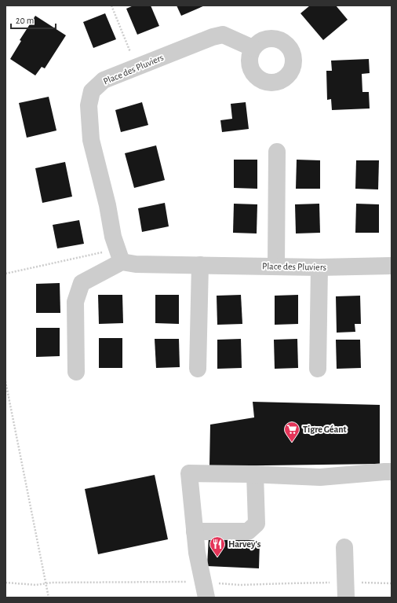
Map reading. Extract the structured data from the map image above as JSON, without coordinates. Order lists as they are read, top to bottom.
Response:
{
  "streets": {
    "street": ["Place des Pluviers"]
  },
  "places": {
    "supermarket": ["Tigre Géant"],
    "restaurant": ["Harvey's"]
  },
  "scale_bar": "20 m"
}
